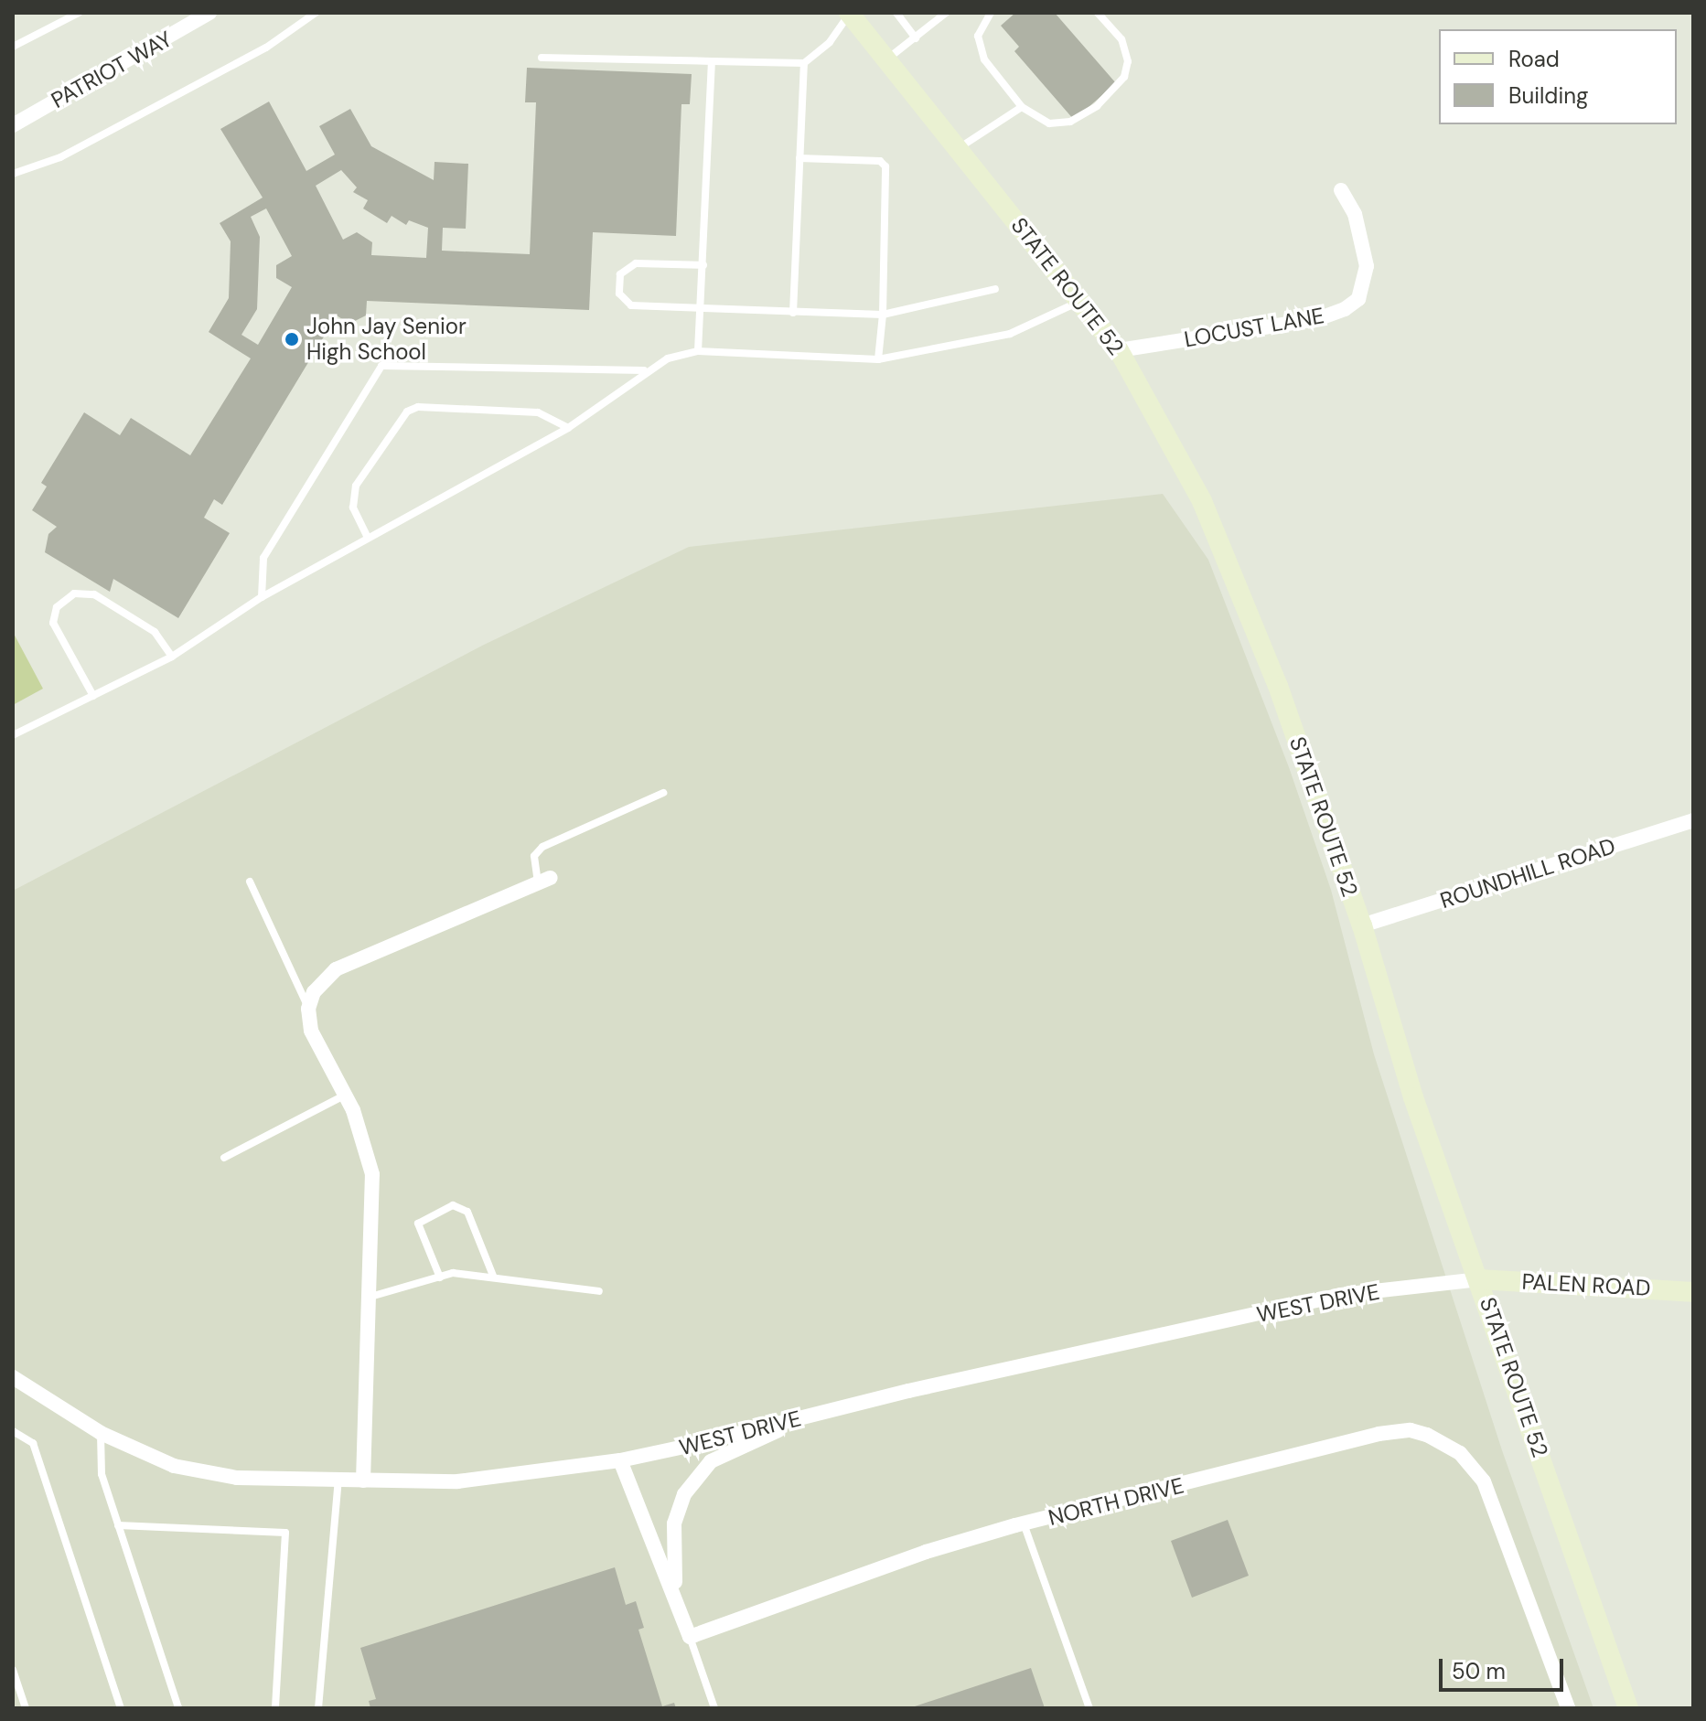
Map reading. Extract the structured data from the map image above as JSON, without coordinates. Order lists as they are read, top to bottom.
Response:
{
  "streets": {
    "main road": ["STATE ROUTE 52", "PALEN ROAD"],
    "street": [
      "PATRIOT WAY",
      "LOCUST LANE",
      "ROUNDHILL ROAD",
      "WEST DRIVE",
      "NORTH DRIVE"
    ]
  },
  "crossings": [
    ["STATE ROUTE 52", "LOCUST LANE"],
    ["STATE ROUTE 52", "ROUNDHILL ROAD"],
    ["STATE ROUTE 52", "PALEN ROAD"],
    ["STATE ROUTE 52", "WEST DRIVE"],
    ["PALEN ROAD", "WEST DRIVE"]
  ],
  "places": ["John Jay Senior High School"],
  "legend": ["Road", "Building"],
  "scale_bar": "50 m"
}
